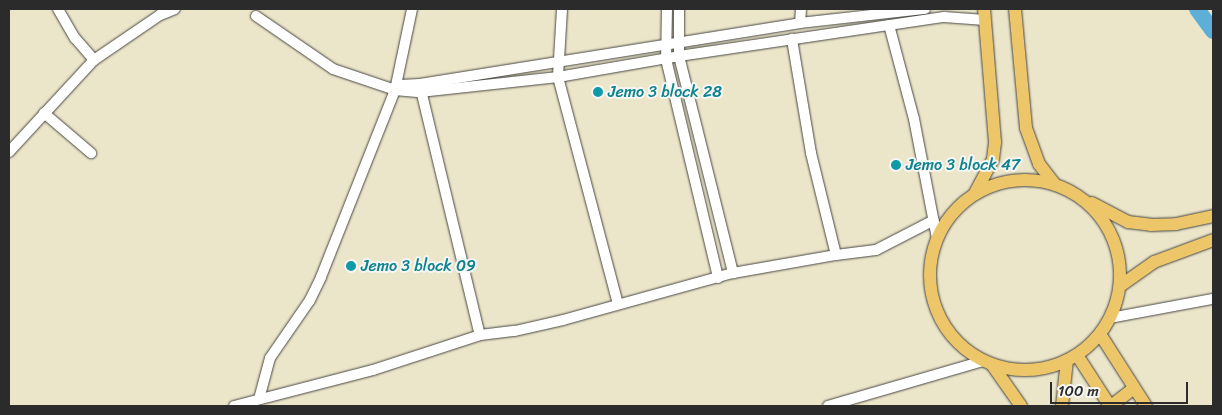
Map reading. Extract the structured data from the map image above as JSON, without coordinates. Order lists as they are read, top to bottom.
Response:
{
  "places": ["Jemo 3 block 28", "Jemo 3 block 47", "Jemo 3 block 09"],
  "scale_bar": "100 m"
}
